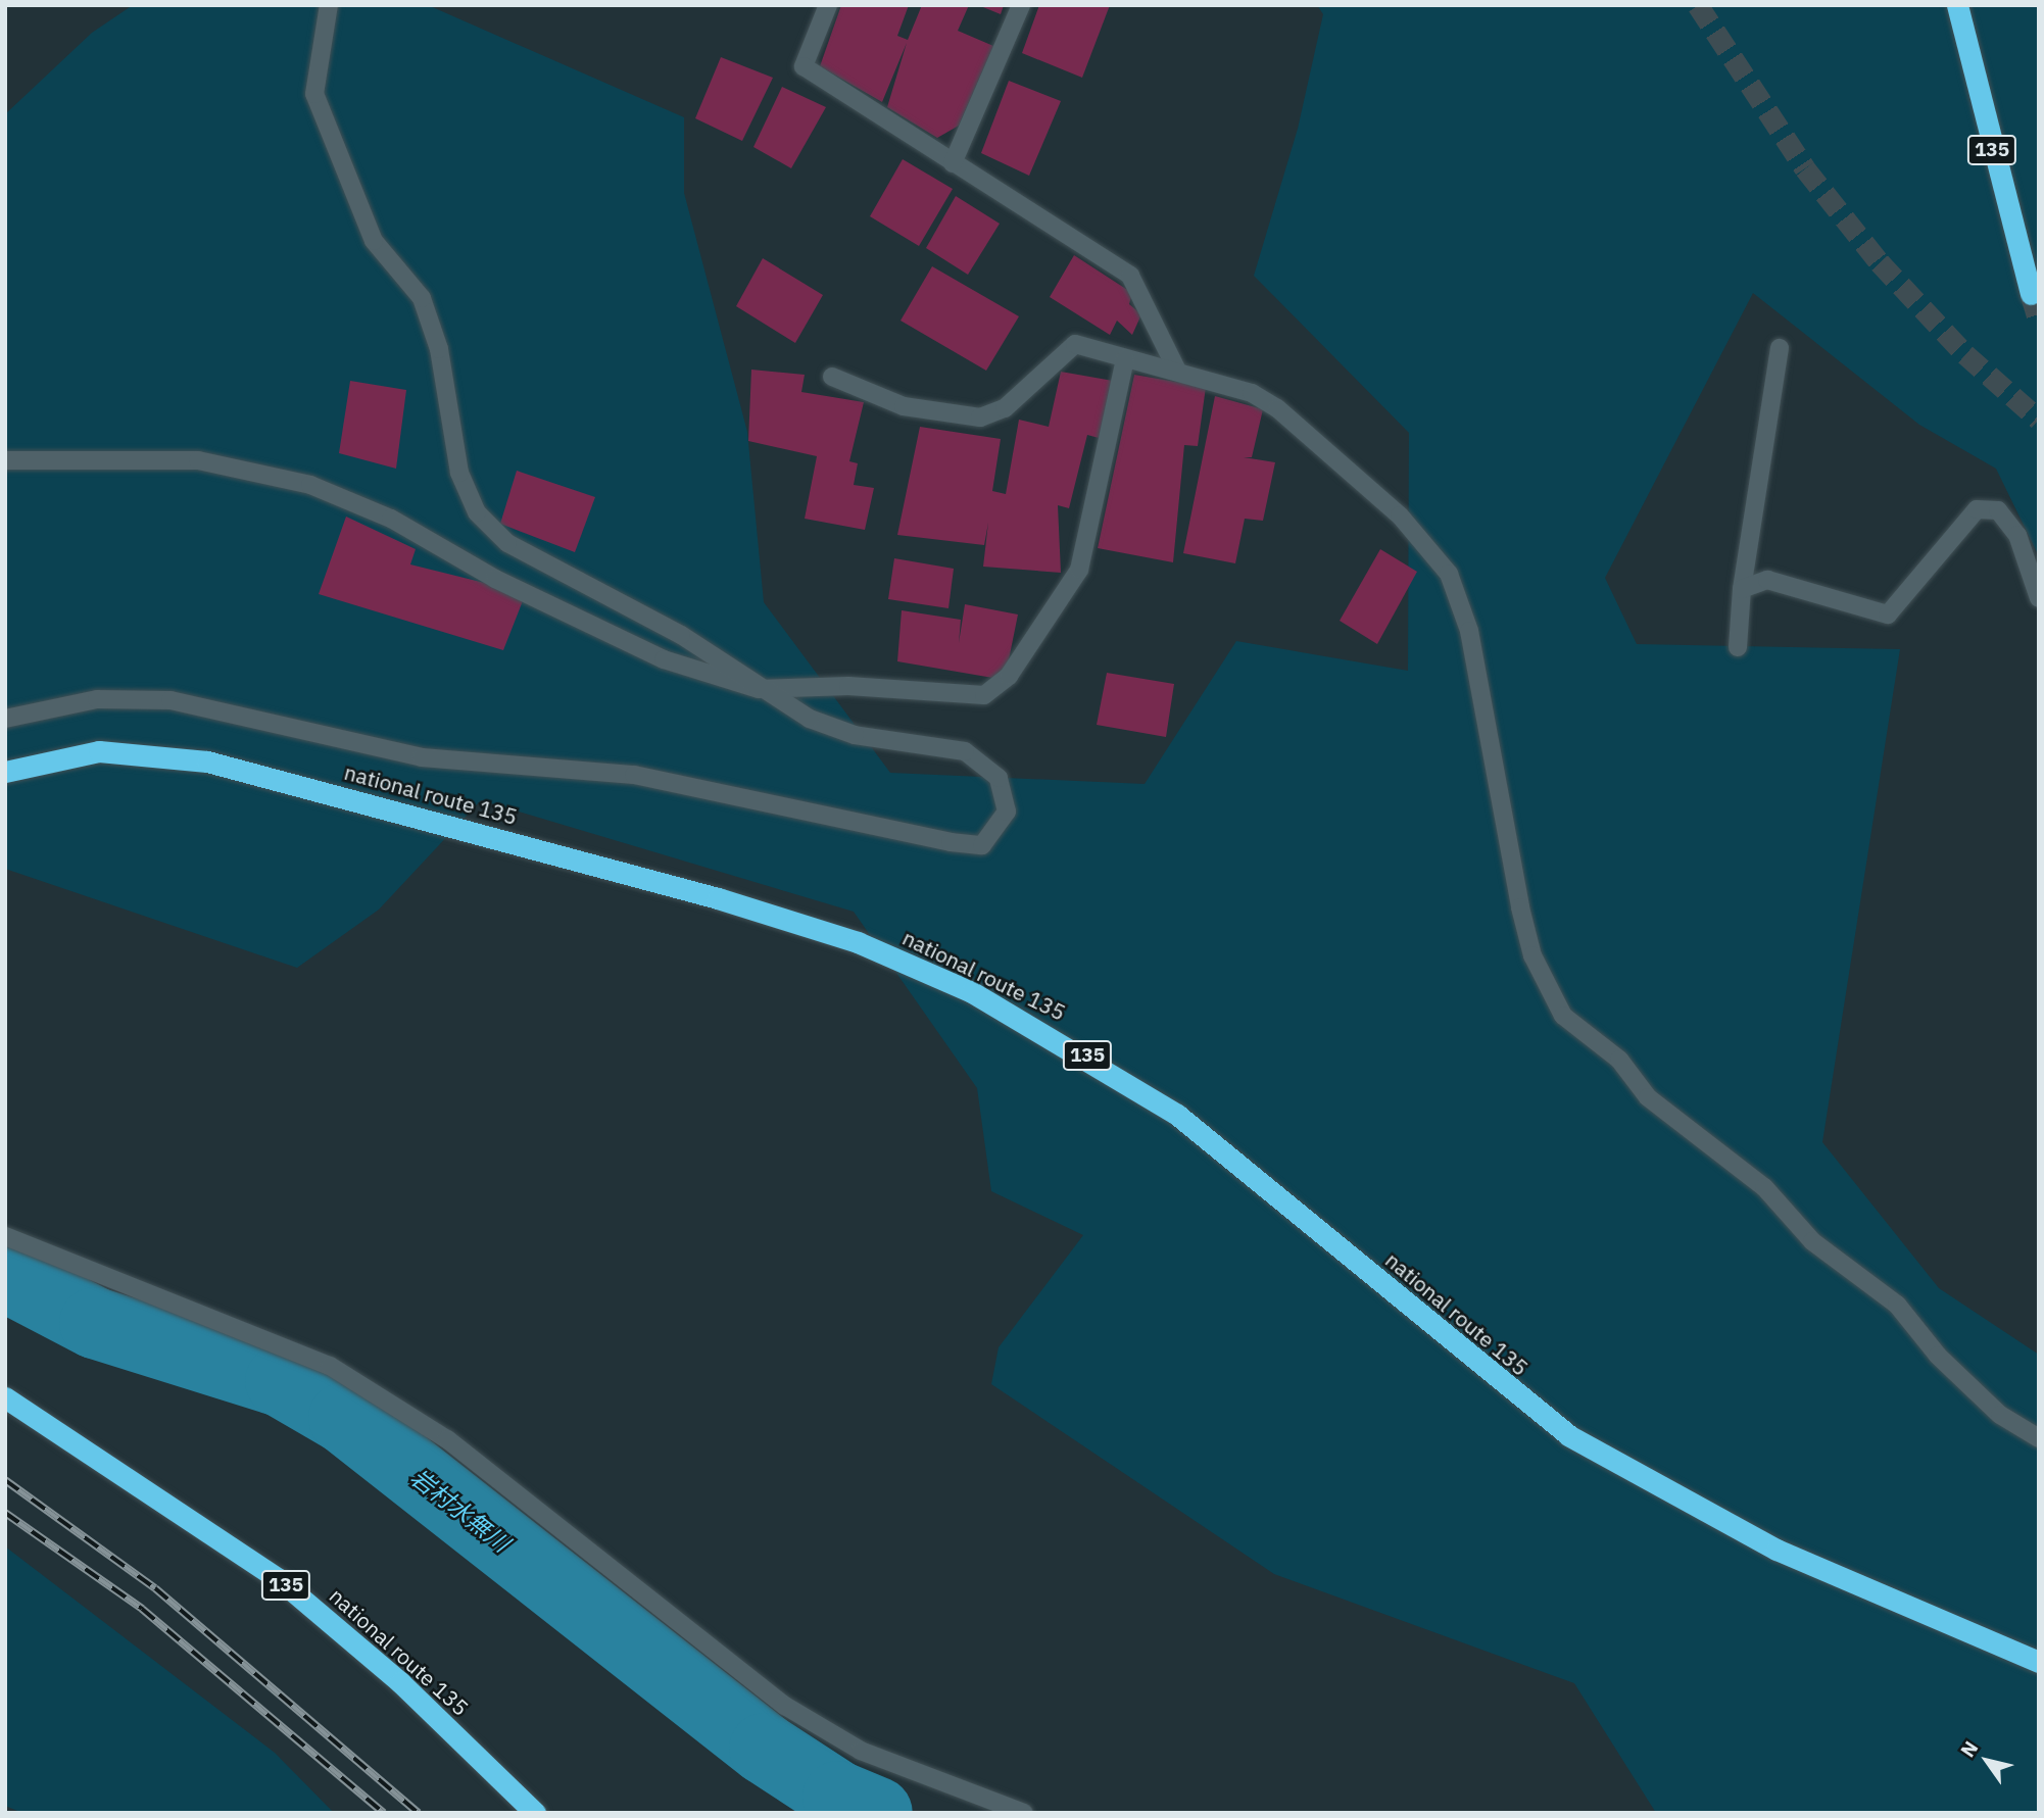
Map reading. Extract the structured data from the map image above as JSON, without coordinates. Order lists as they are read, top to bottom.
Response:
{
  "streets": {
    "highway": ["135", "national route 135"]
  },
  "water": ["岩村水無川"],
  "north": "top left"
}
